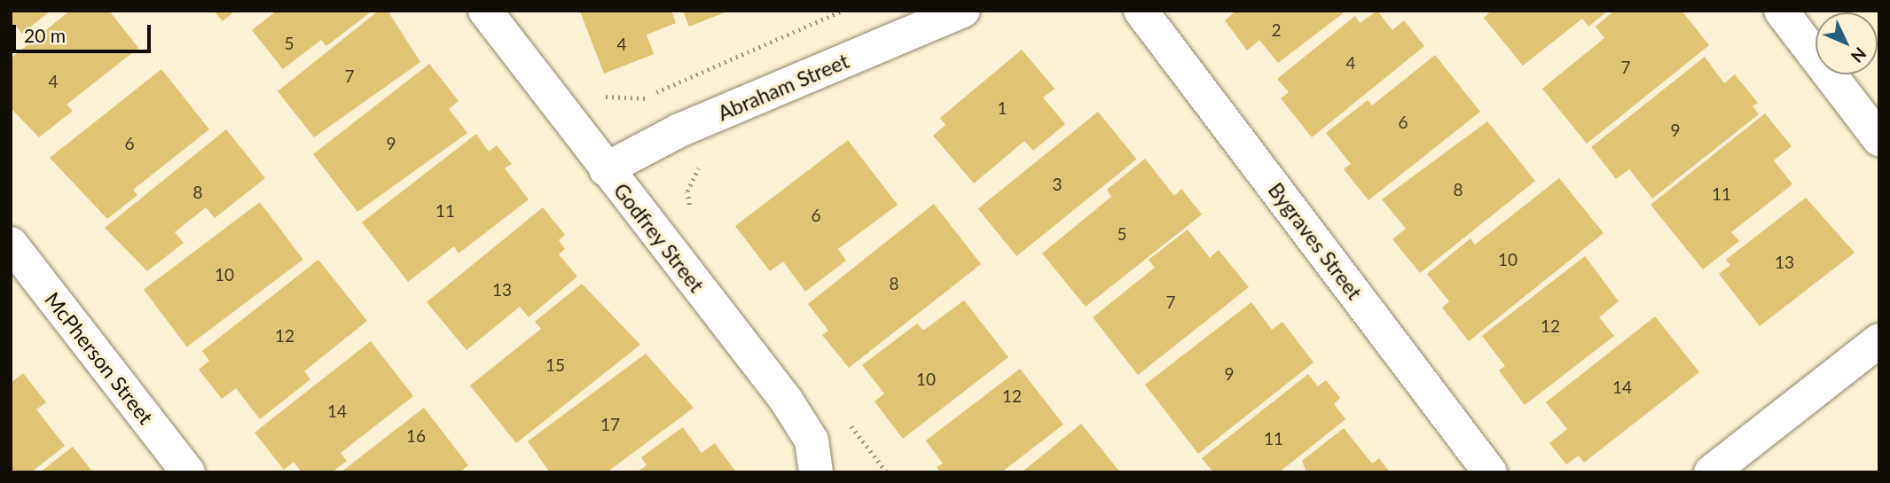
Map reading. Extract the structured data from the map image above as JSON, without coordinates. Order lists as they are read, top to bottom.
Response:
{
  "streets": {
    "street": [
      "Abraham Street",
      "Godfrey Street",
      "Bygraves Street",
      "McPherson Street"
    ]
  },
  "crossings": [
    ["Abraham Street", "Godfrey Street"]
  ],
  "house_numbers": [
    "2",
    "5",
    "4",
    "4",
    "7",
    "7",
    "4",
    "1",
    "6",
    "9",
    "6",
    "9",
    "3",
    "8",
    "8",
    "11",
    "11",
    "6",
    "5",
    "10",
    "13",
    "10",
    "8",
    "13",
    "7",
    "12",
    "12",
    "15",
    "9",
    "10",
    "14",
    "12",
    "14",
    "17",
    "16",
    "11"
  ],
  "scale_bar": "20 m",
  "north": "bottom right"
}
